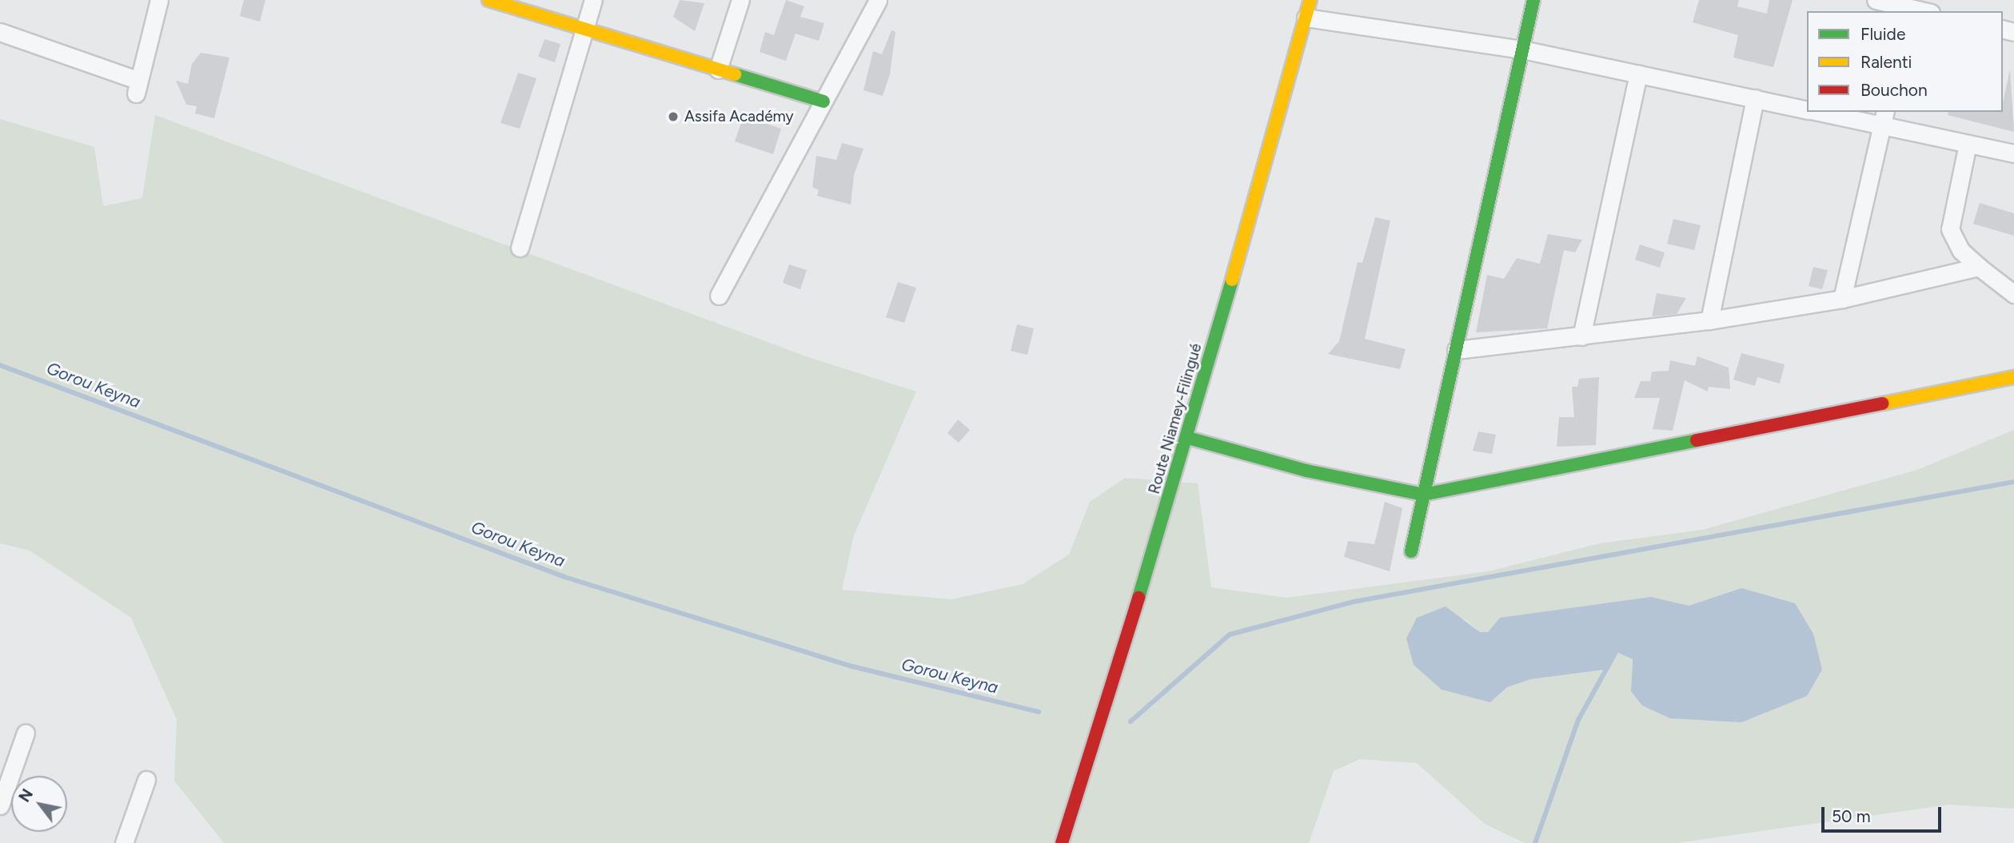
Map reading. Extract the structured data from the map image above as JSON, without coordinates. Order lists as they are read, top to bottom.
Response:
{
  "streets": {
    "street": ["Route Niamey-Filingué"]
  },
  "water": ["Gorou Keyna"],
  "places": ["Assifa Académy"],
  "legend": ["Fluide", "Ralenti", "Bouchon"],
  "scale_bar": "50 m",
  "north": "top left"
}
